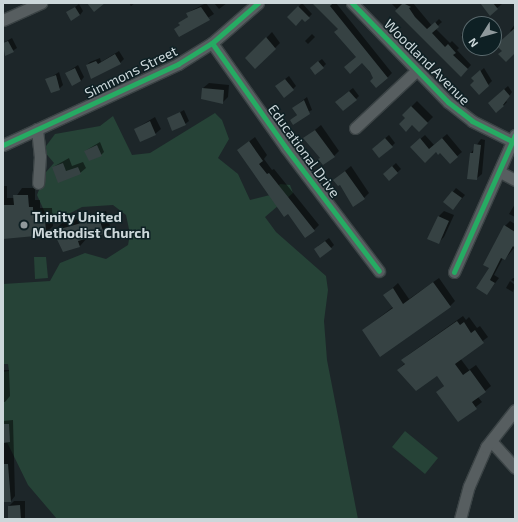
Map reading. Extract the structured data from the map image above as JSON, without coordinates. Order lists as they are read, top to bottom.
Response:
{
  "streets": {
    "street": ["Woodland Avenue", "Simmons Street", "Educational Drive"]
  },
  "crossings": [
    ["Simmons Street", "Educational Drive"]
  ],
  "places": ["Trinity United Methodist Church"],
  "north": "bottom left"
}
